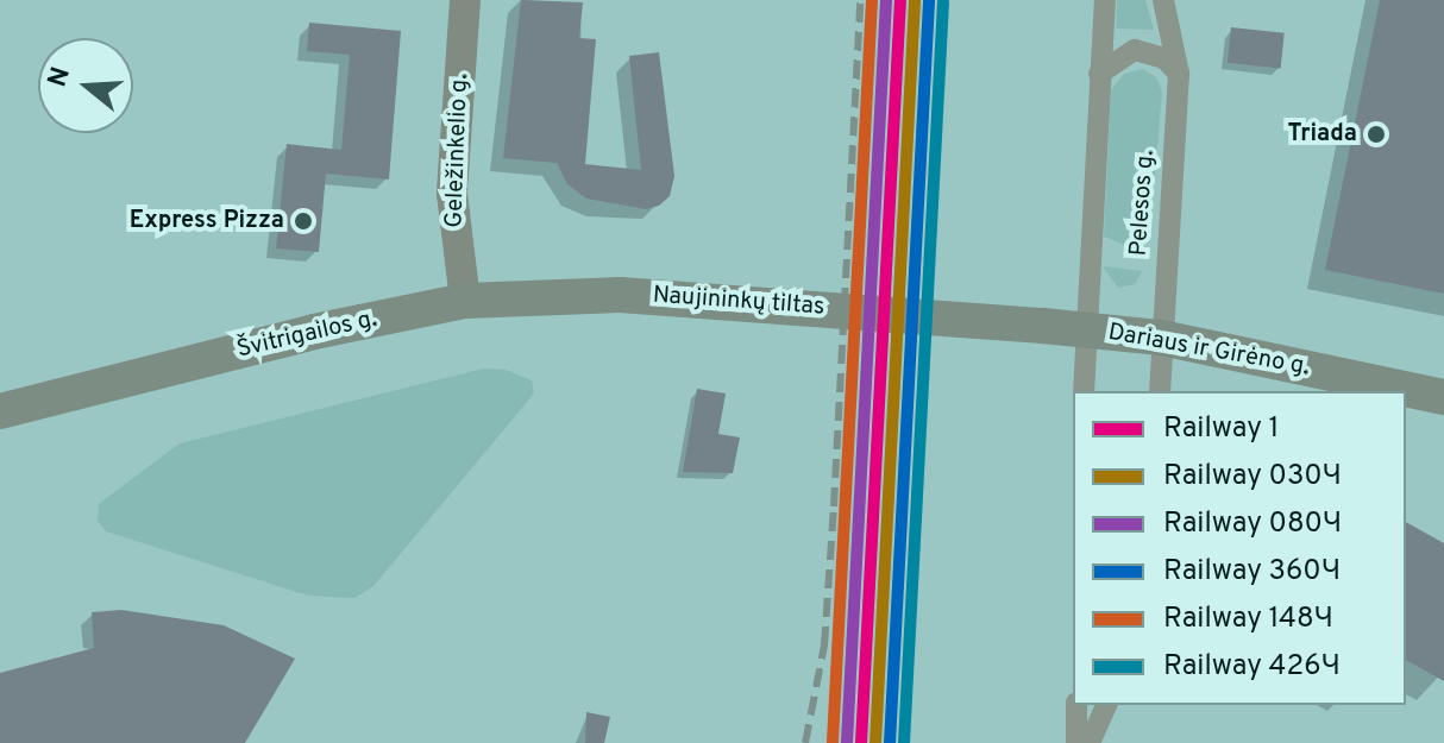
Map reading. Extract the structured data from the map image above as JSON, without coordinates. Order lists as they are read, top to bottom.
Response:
{
  "streets": {
    "main road": [
      "Geležinkelio g.",
      "Naujininkų tiltas",
      "Švitrigailos g.",
      "Dariaus ir Girėno g."
    ],
    "street": ["Pelesos g."]
  },
  "crossings": [
    ["Geležinkelio g.", "Švitrigailos g."],
    ["Pelesos g.", "Dariaus ir Girėno g."],
    ["Naujininkų tiltas", "Švitrigailos g."],
    ["Naujininkų tiltas", "Dariaus ir Girėno g."]
  ],
  "places": ["Triada", "Express Pizza"],
  "lines": [
    "rail line 1",
    "rail line 080Ч",
    "rail line 148Ч",
    "rail line 030Ч",
    "rail line 360Ч",
    "rail line 426Ч"
  ],
  "legend": [
    "Railway 1",
    "Railway 030Ч",
    "Railway 080Ч",
    "Railway 360Ч",
    "Railway 148Ч",
    "Railway 426Ч"
  ],
  "north": "left"
}
